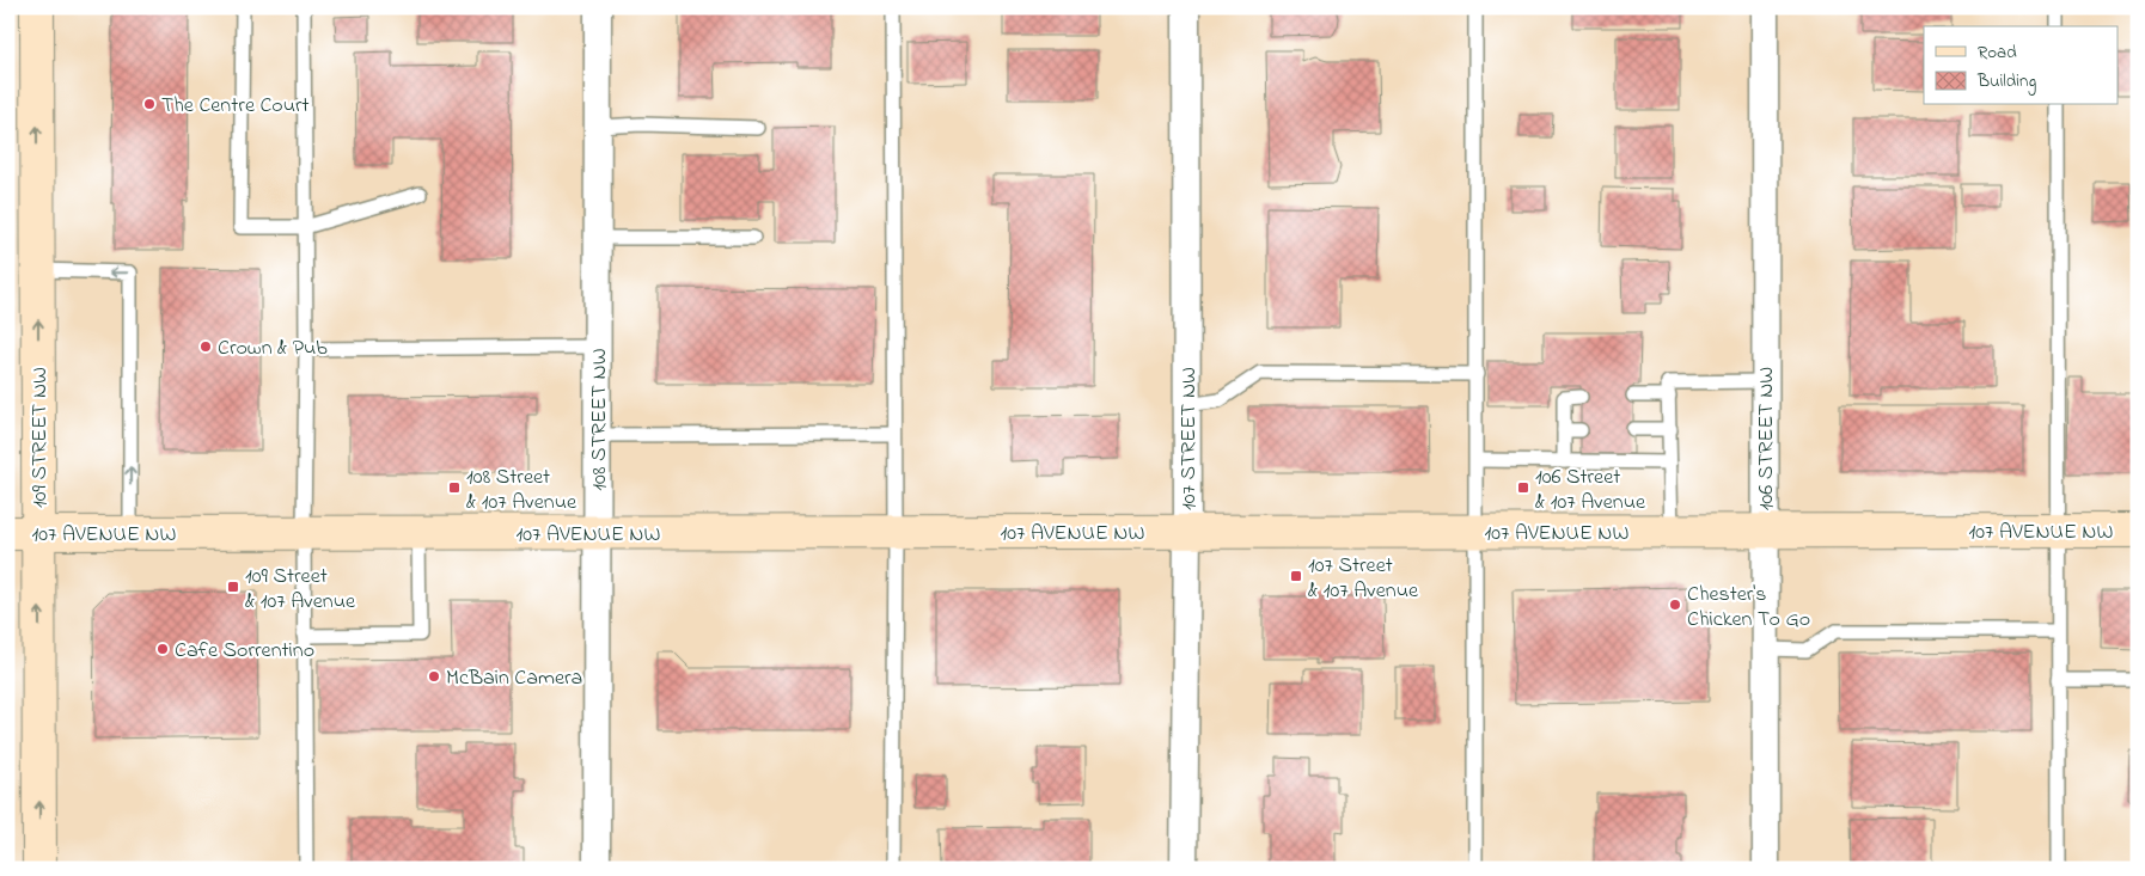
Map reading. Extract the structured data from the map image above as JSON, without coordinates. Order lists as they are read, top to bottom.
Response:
{
  "streets": {
    "main road": ["109 STREET NW", "107 AVENUE NW"],
    "street": ["108 STREET NW", "107 STREET NW", "106 STREET NW"]
  },
  "crossings": [
    ["108 STREET NW", "107 AVENUE NW"],
    ["109 STREET NW", "107 AVENUE NW"],
    ["107 STREET NW", "107 AVENUE NW"],
    ["106 STREET NW", "107 AVENUE NW"]
  ],
  "one_way": ["109 STREET NW"],
  "places": {
    "other": [
      "The Centre Court",
      "Crown & Pub",
      "Chester's Chicken To Go",
      "Cafe Sorrentino",
      "McBain Camera"
    ],
    "transit": [
      "108 Street & 107 Avenue",
      "106 Street & 107 Avenue",
      "107 Street & 107 Avenue",
      "109 Street & 107 Avenue"
    ]
  },
  "legend": ["Road", "Building"]
}
